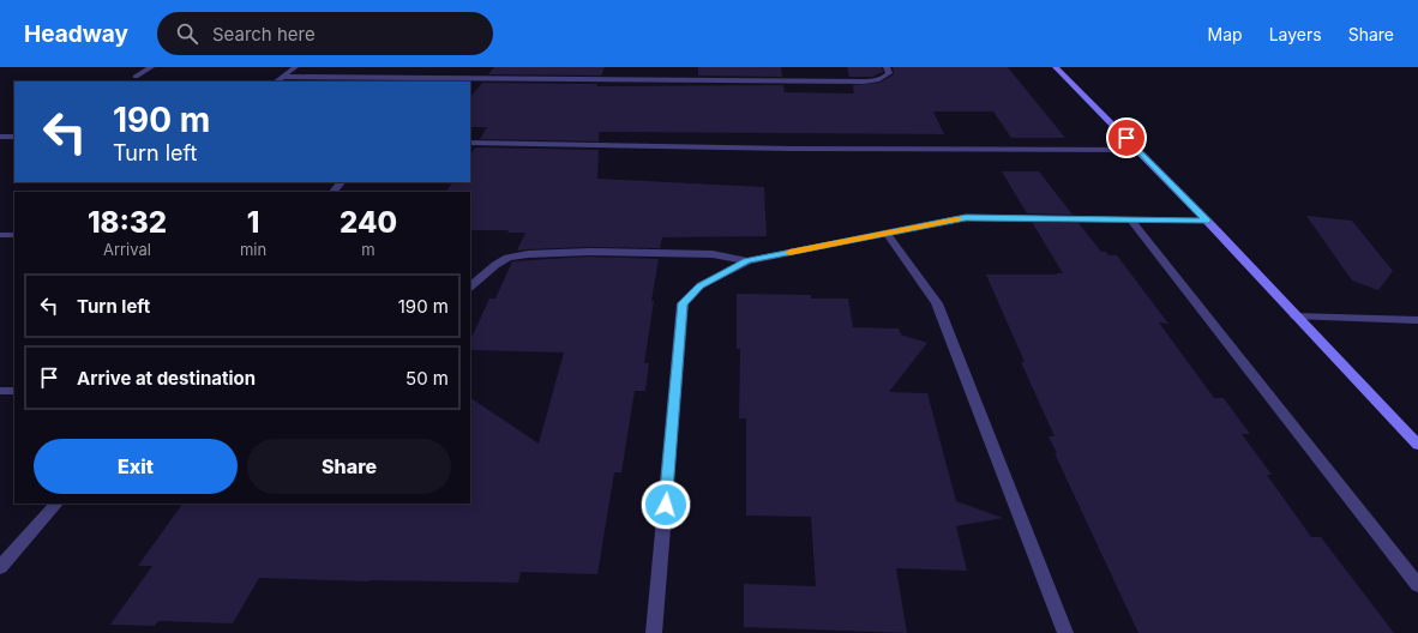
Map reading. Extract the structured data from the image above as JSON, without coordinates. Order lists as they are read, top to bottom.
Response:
{
  "page": {
    "header": "Headway",
    "search": "Search here",
    "nav": ["Map", "Layers", "Share"],
    "turn": ["190 m", "Turn left"],
    "eta": [
      "18:32",
      "Arrival",
      "1",
      "min",
      "240",
      "m"
    ],
    "list": [
      {
        "name": "Turn left",
        "value": "190 m"
      },
      {
        "name": "Arrive at destination",
        "value": "50 m"
      }
    ],
    "buttons": ["Exit", "Share"]
  }
}
